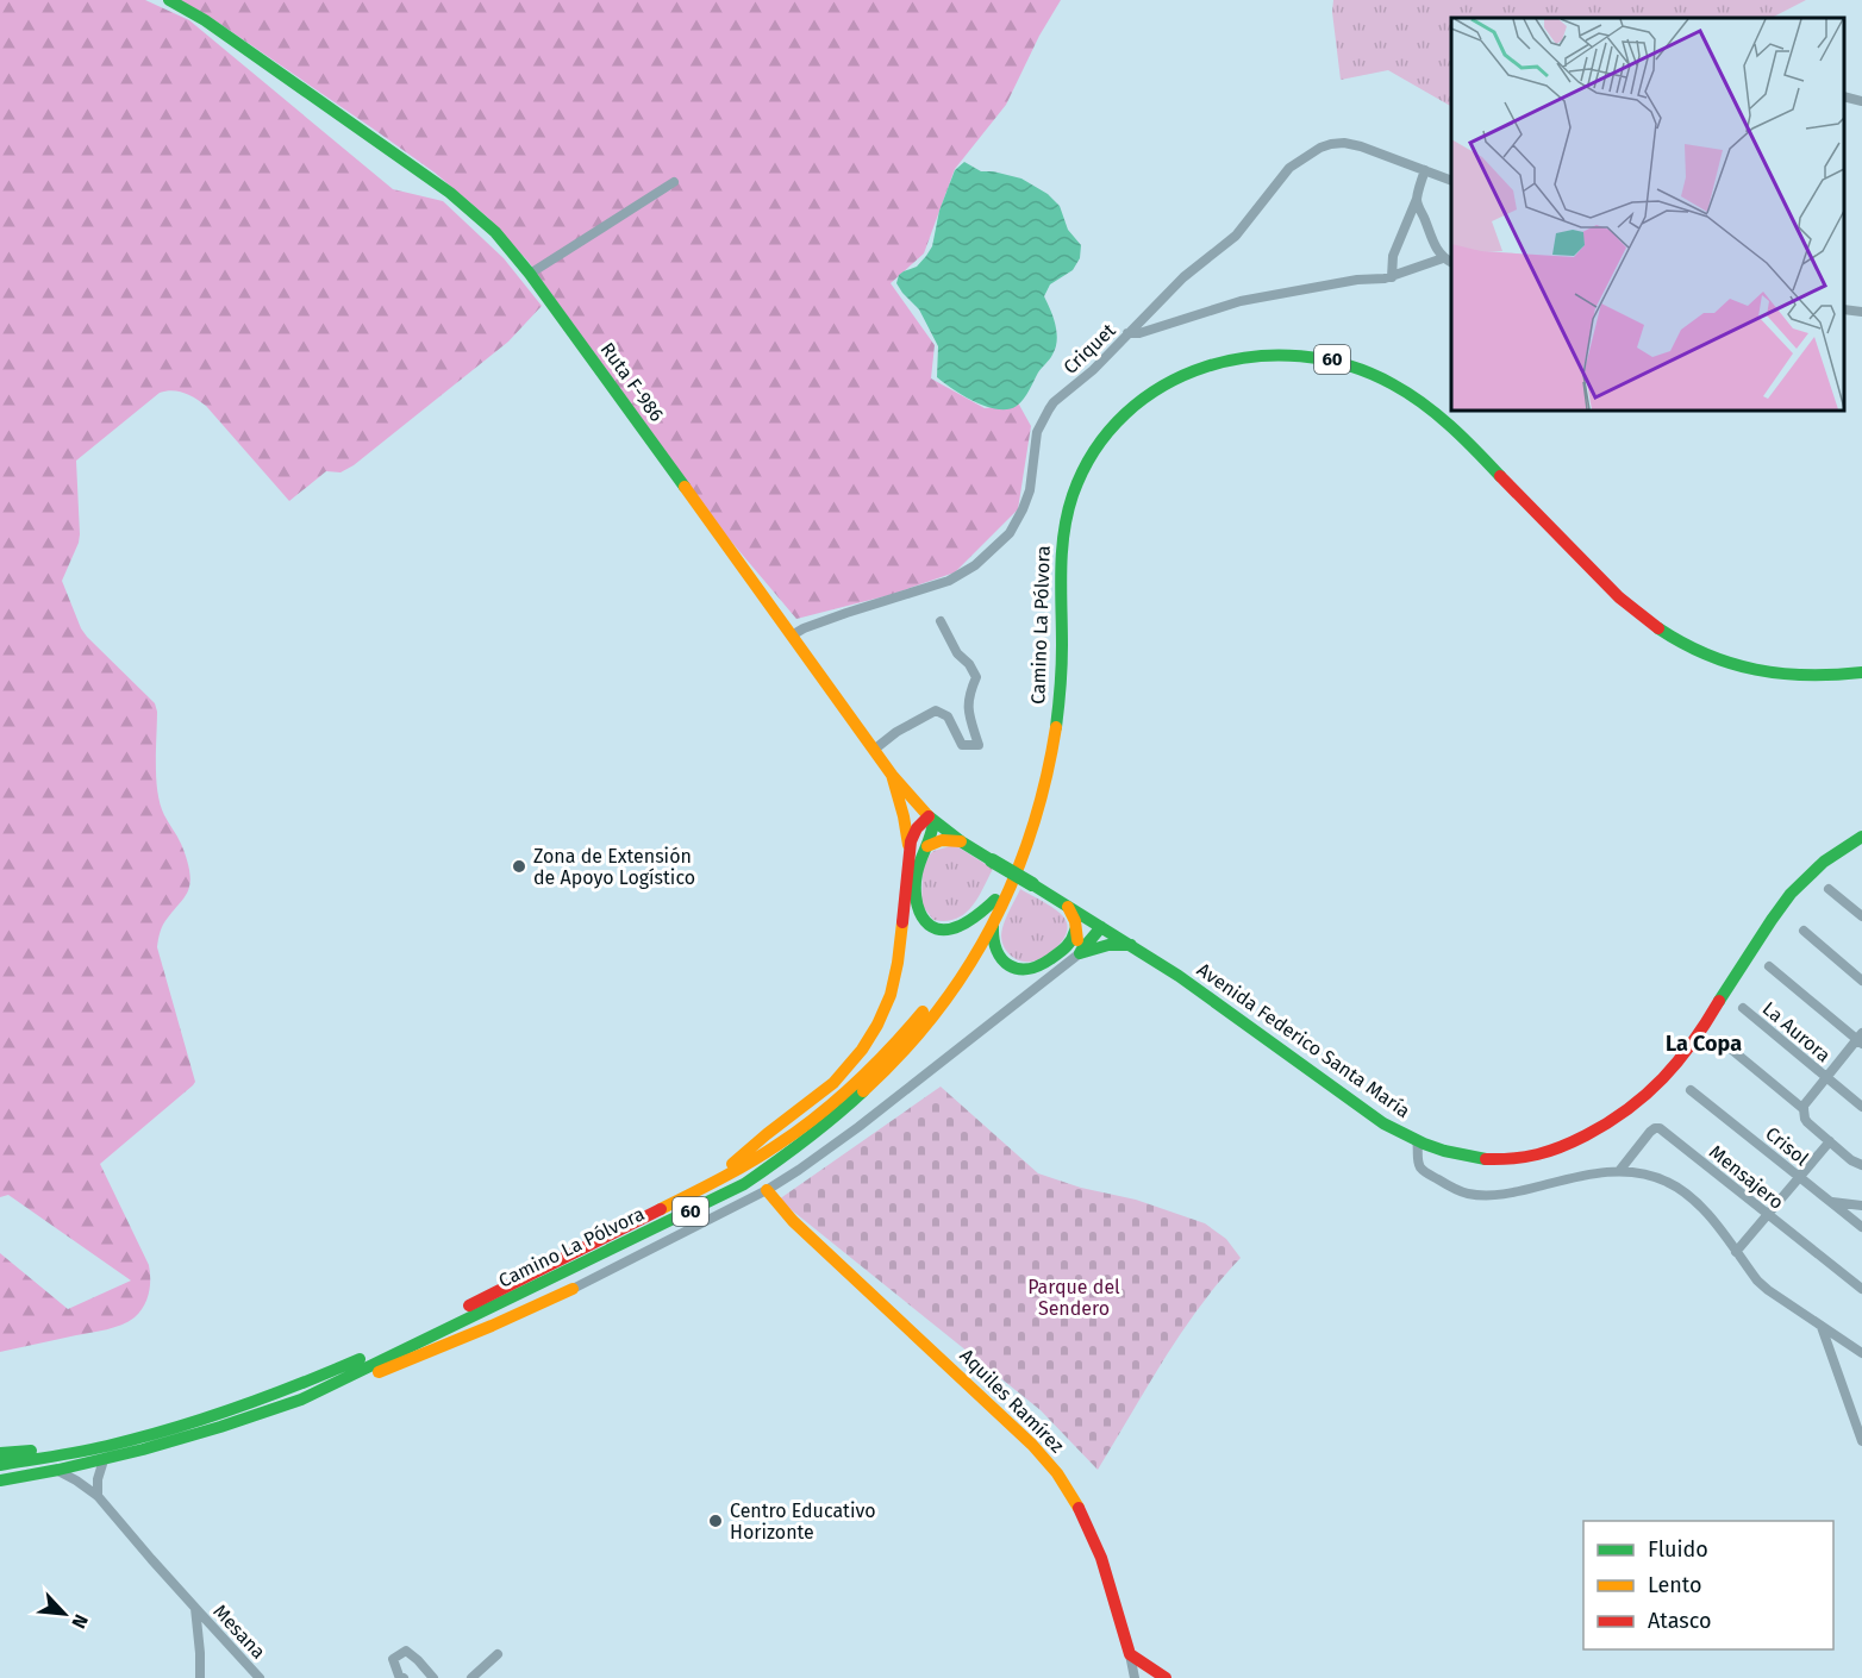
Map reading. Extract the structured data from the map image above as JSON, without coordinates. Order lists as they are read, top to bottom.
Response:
{
  "streets": {
    "main road": [
      "60",
      "Ruta F-986",
      "Camino La Pólvora",
      "Avenida Federico Santa María",
      "Aquiles Ramírez"
    ],
    "street": [
      "Criquet",
      "La Aurora",
      "Crisol",
      "Mensajero",
      "Mesana"
    ]
  },
  "crossings": [
    ["Criquet", "Ruta F-986"],
    ["Ruta F-986", "Avenida Federico Santa María"],
    ["Camino La Pólvora", "Mesana"]
  ],
  "districts": ["La Copa"],
  "parks": ["Parque del Sendero"],
  "places": ["Zona de Extensión de Apoyo Logístico", "Centro Educativo Horizonte"],
  "legend": ["Fluido", "Lento", "Atasco"],
  "north": "bottom right"
}
